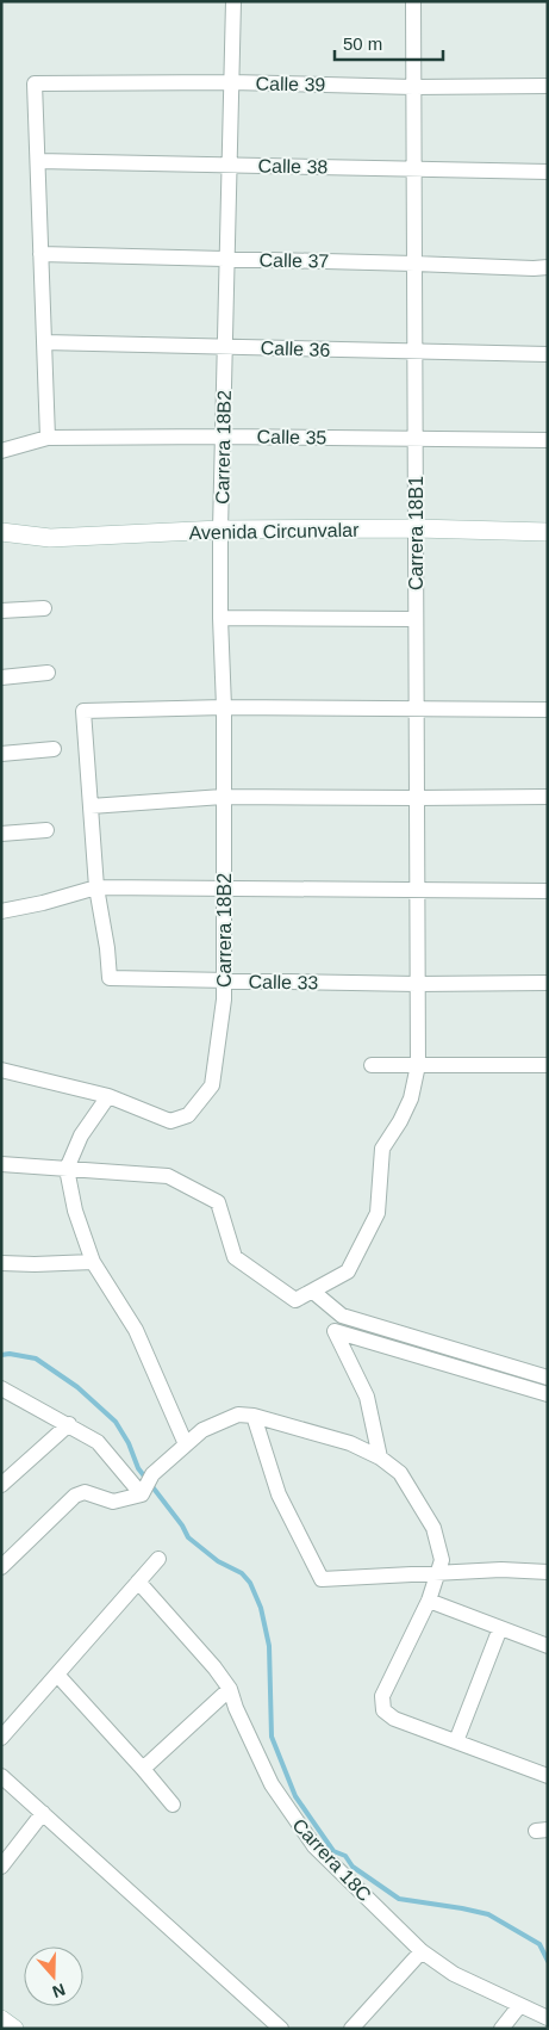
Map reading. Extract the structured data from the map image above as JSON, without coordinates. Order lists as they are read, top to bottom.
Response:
{
  "streets": {
    "main road": ["Avenida Circunvalar"],
    "street": [
      "Calle 39",
      "Calle 38",
      "Calle 37",
      "Calle 36",
      "Calle 35",
      "Carrera 18B2",
      "Carrera 18B1",
      "Calle 33",
      "Carrera 18C"
    ]
  },
  "crossings": [
    ["Calle 39", "Calle 38"],
    ["Calle 39", "Carrera 18B2"],
    ["Calle 39", "Carrera 18B1"],
    ["Calle 38", "Carrera 18B2"],
    ["Calle 38", "Carrera 18B1"],
    ["Calle 37", "Carrera 18B2"],
    ["Calle 37", "Carrera 18B1"],
    ["Calle 36", "Carrera 18B2"],
    ["Calle 36", "Carrera 18B1"],
    ["Calle 35", "Carrera 18B2"],
    ["Calle 35", "Carrera 18B1"],
    ["Carrera 18B2", "Avenida Circunvalar"],
    ["Carrera 18B2", "Calle 33"],
    ["Avenida Circunvalar", "Carrera 18B1"],
    ["Carrera 18B1", "Calle 33"]
  ],
  "scale_bar": "50 m",
  "north": "bottom"
}
